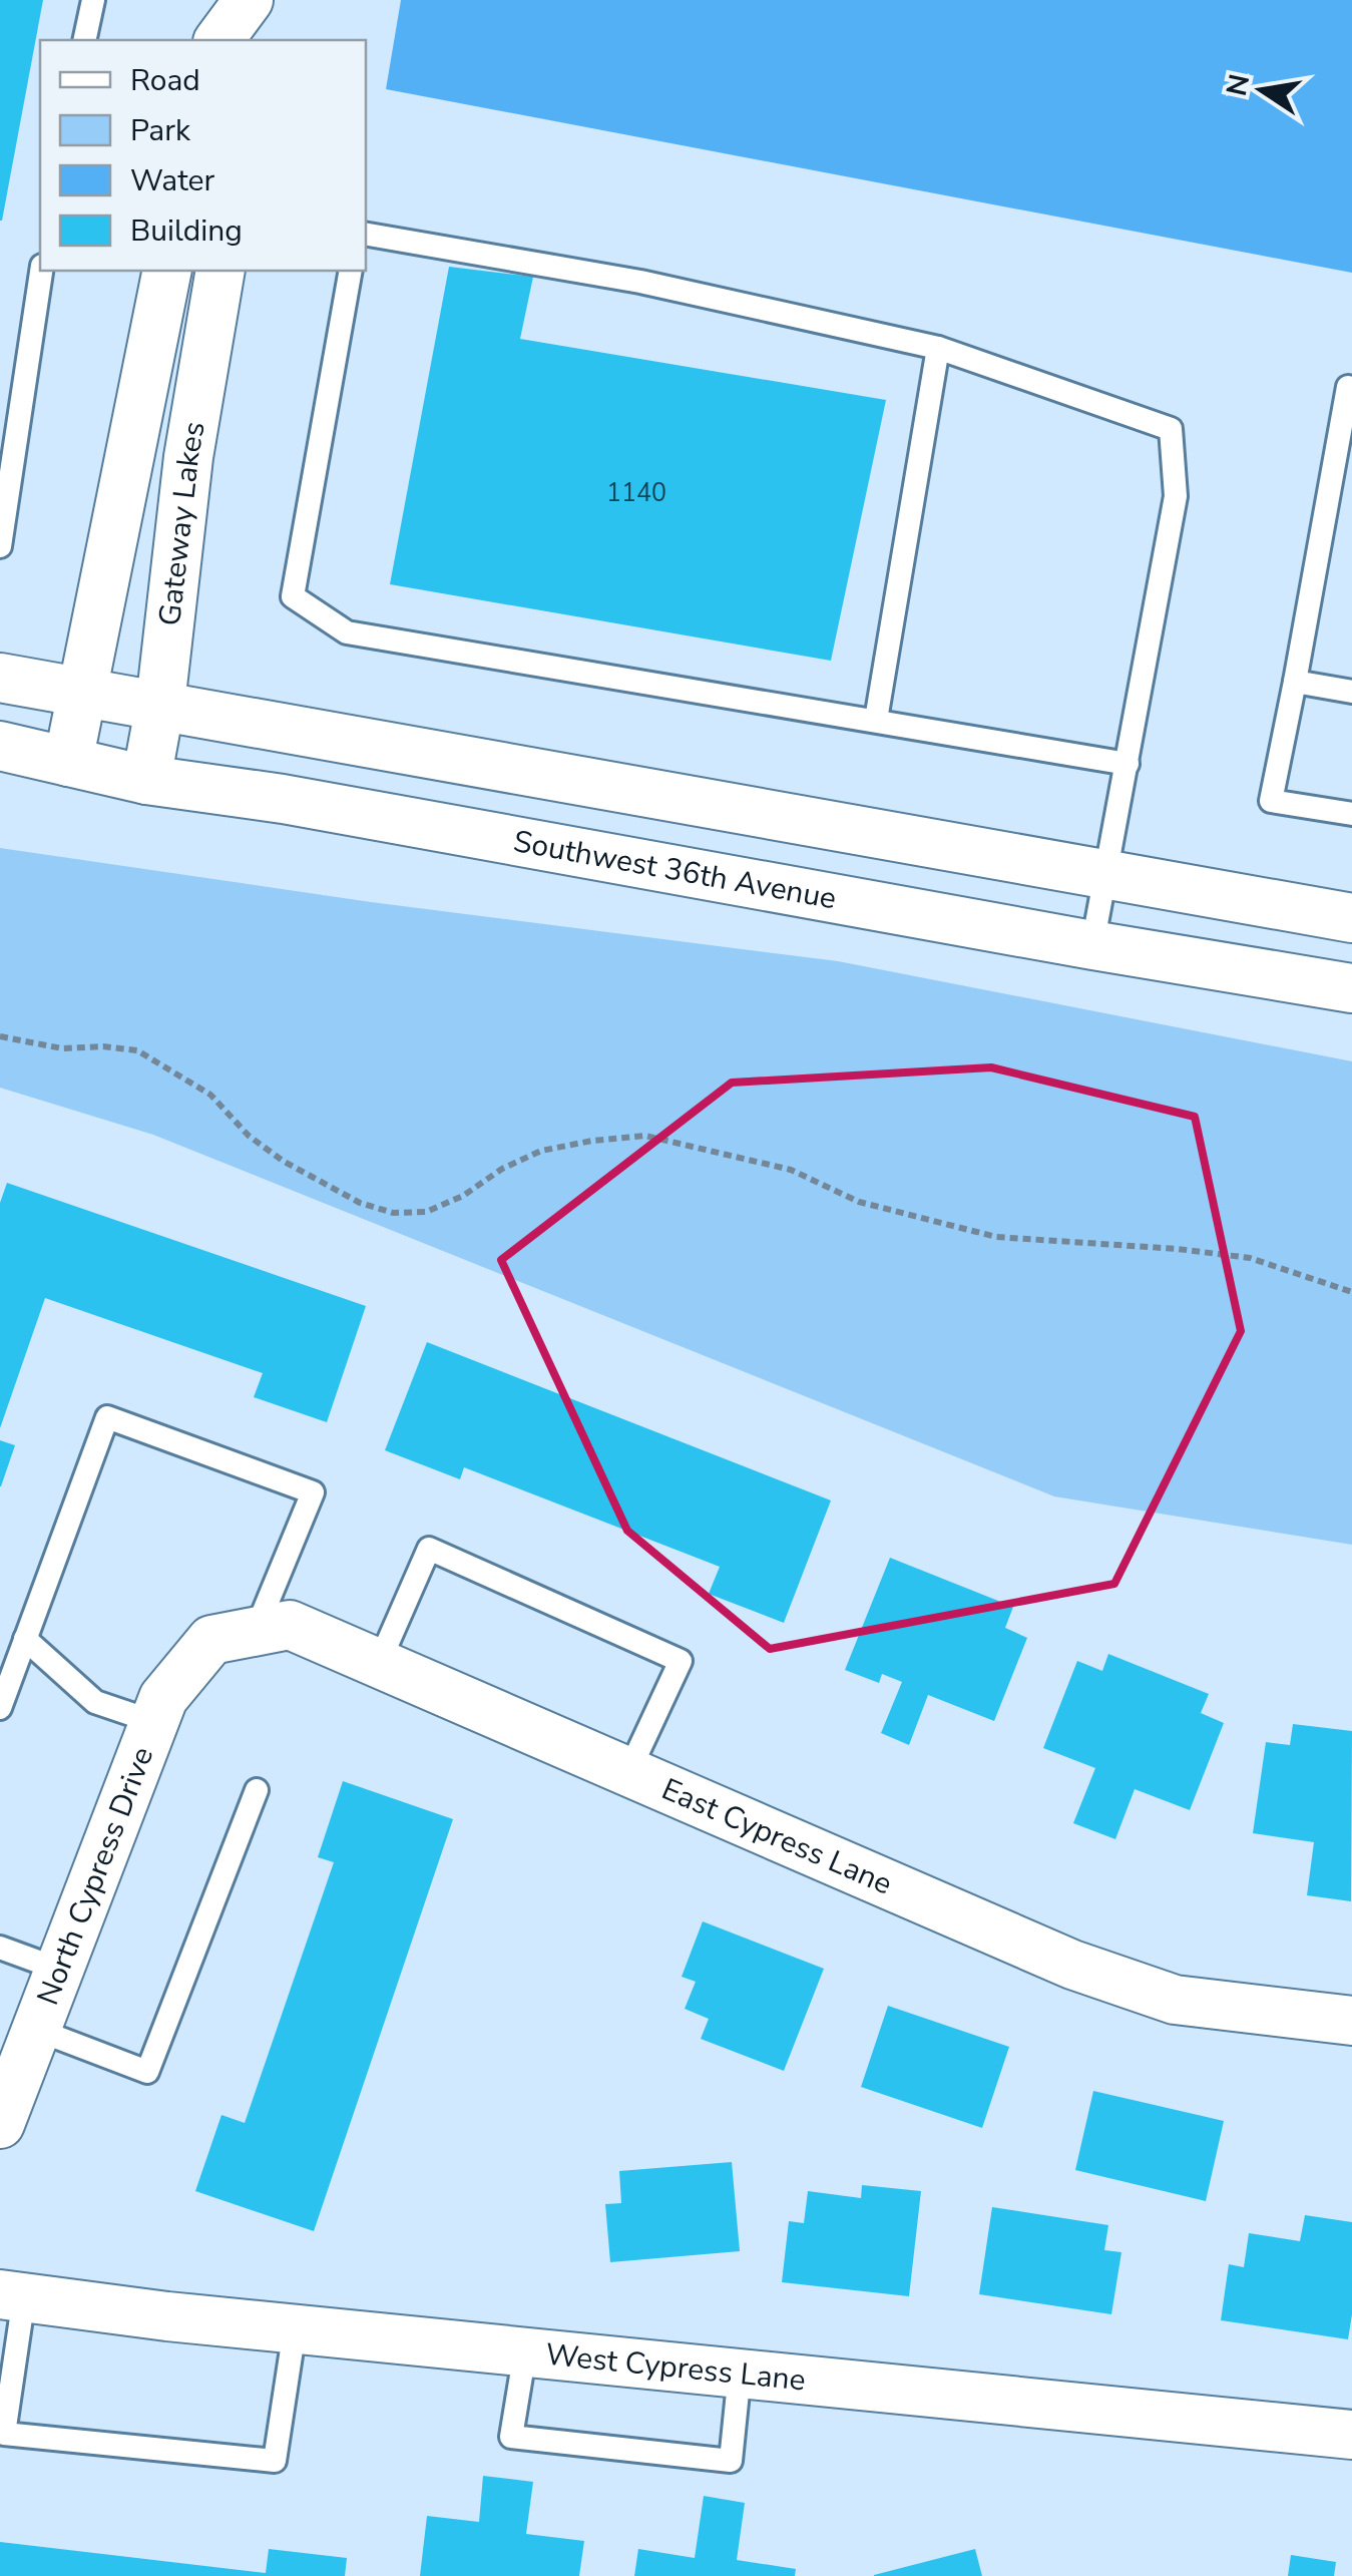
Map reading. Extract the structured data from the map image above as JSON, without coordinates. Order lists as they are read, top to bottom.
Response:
{
  "streets": {
    "street": [
      "Gateway Lakes",
      "Southwest 36th Avenue",
      "East Cypress Lane",
      "North Cypress Drive",
      "West Cypress Lane"
    ]
  },
  "crossings": [
    ["Gateway Lakes", "Southwest 36th Avenue"],
    ["East Cypress Lane", "North Cypress Drive"]
  ],
  "house_numbers": ["1140"],
  "legend": [
    "Road",
    "Park",
    "Water",
    "Building"
  ],
  "north": "left"
}
